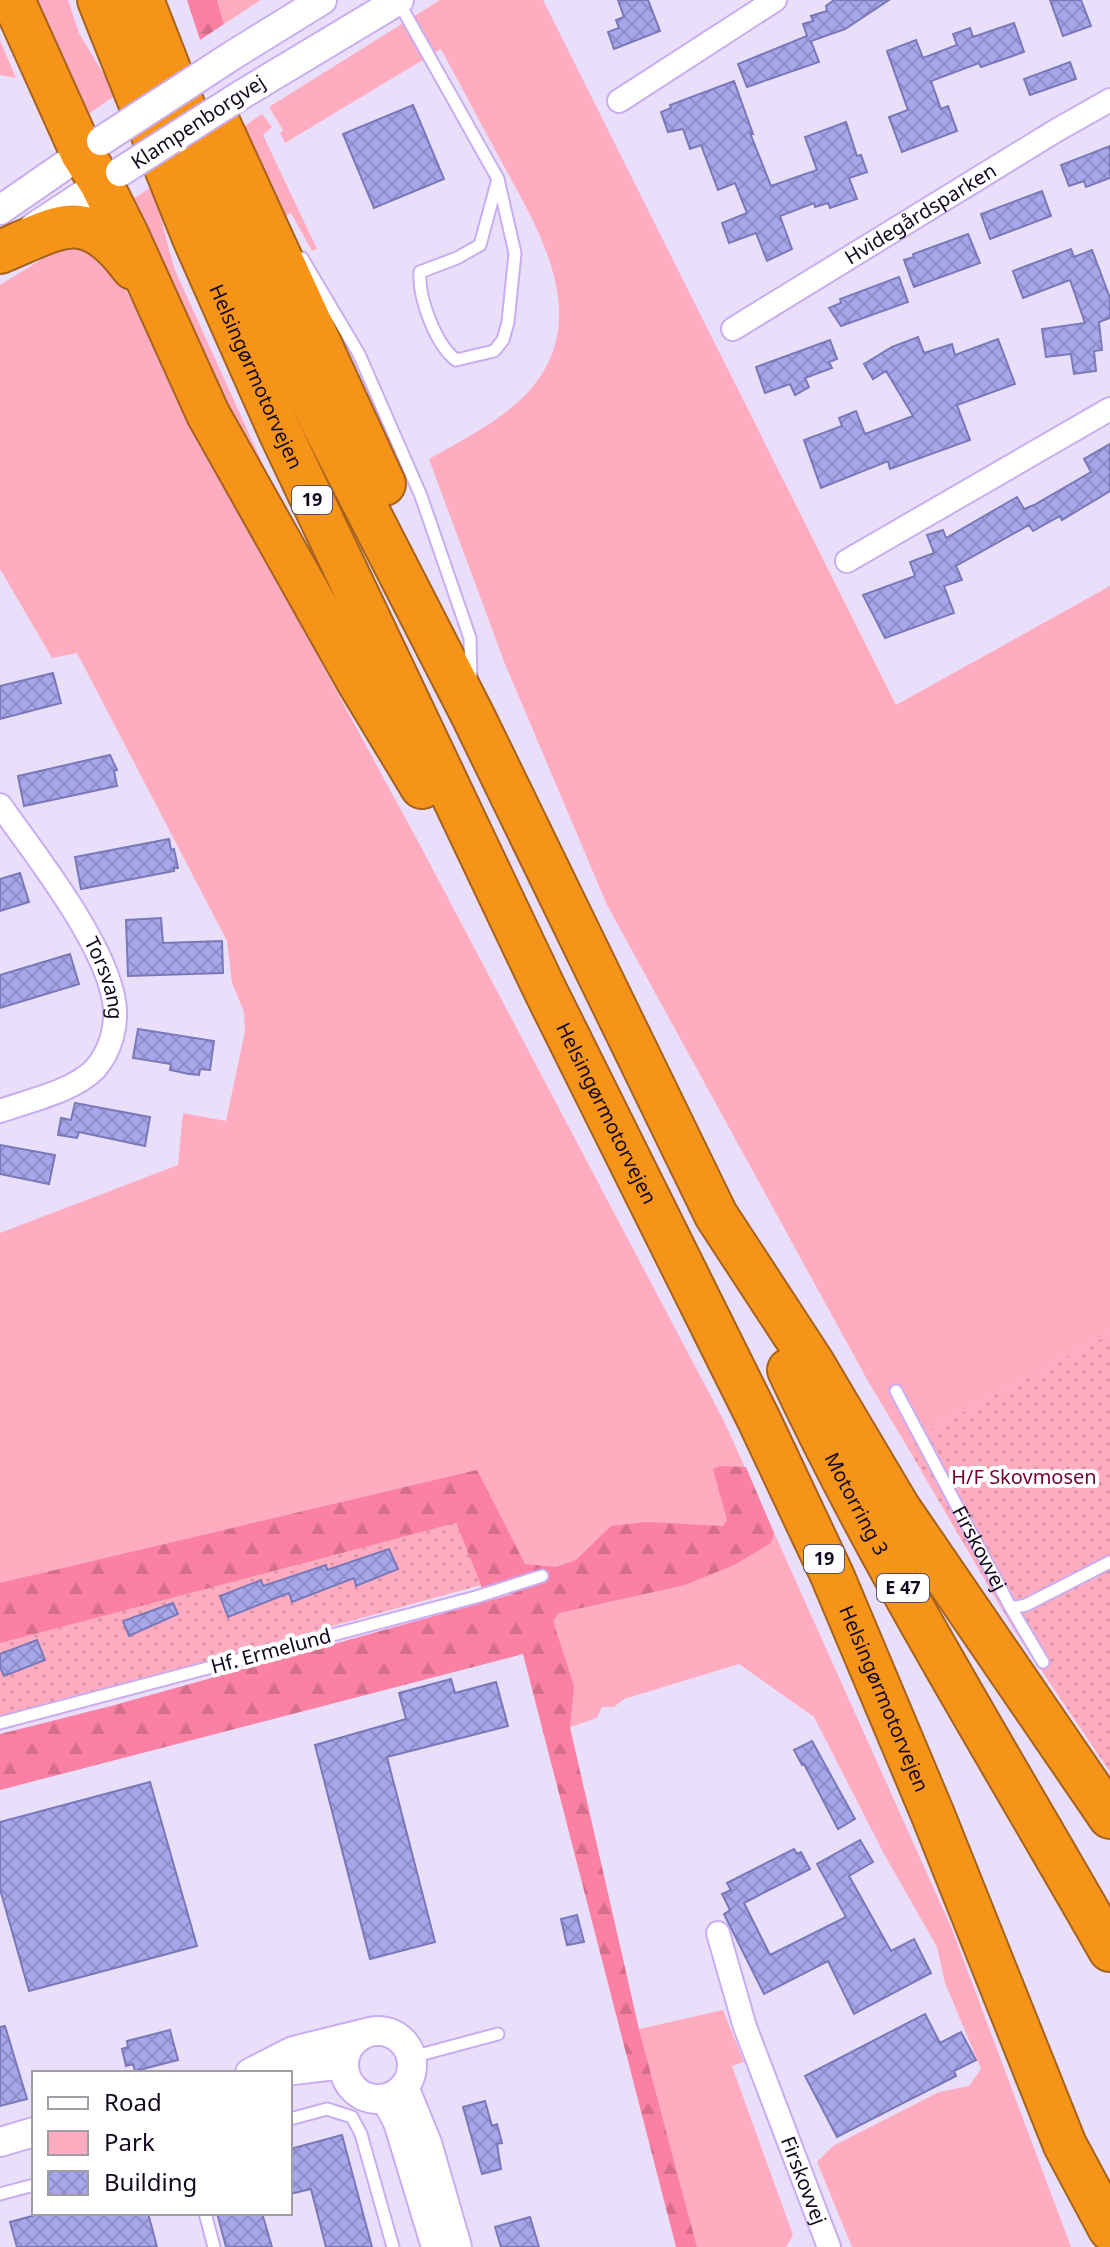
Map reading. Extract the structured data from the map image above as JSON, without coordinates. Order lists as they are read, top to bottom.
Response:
{
  "streets": {
    "highway": [
      "Helsingørmotorvejen",
      "19",
      "Motorring 3",
      "E 47"
    ],
    "street": [
      "Klampenborgvej",
      "Hvidegårdsparken",
      "Torsvang",
      "Firskovvej"
    ],
    "lane": ["Hf. Ermelund"]
  },
  "crossings": [
    ["Helsingørmotorvejen", "Motorring 3"]
  ],
  "parks": ["H/F Skovmosen"],
  "legend": ["Road", "Park", "Building"]
}
